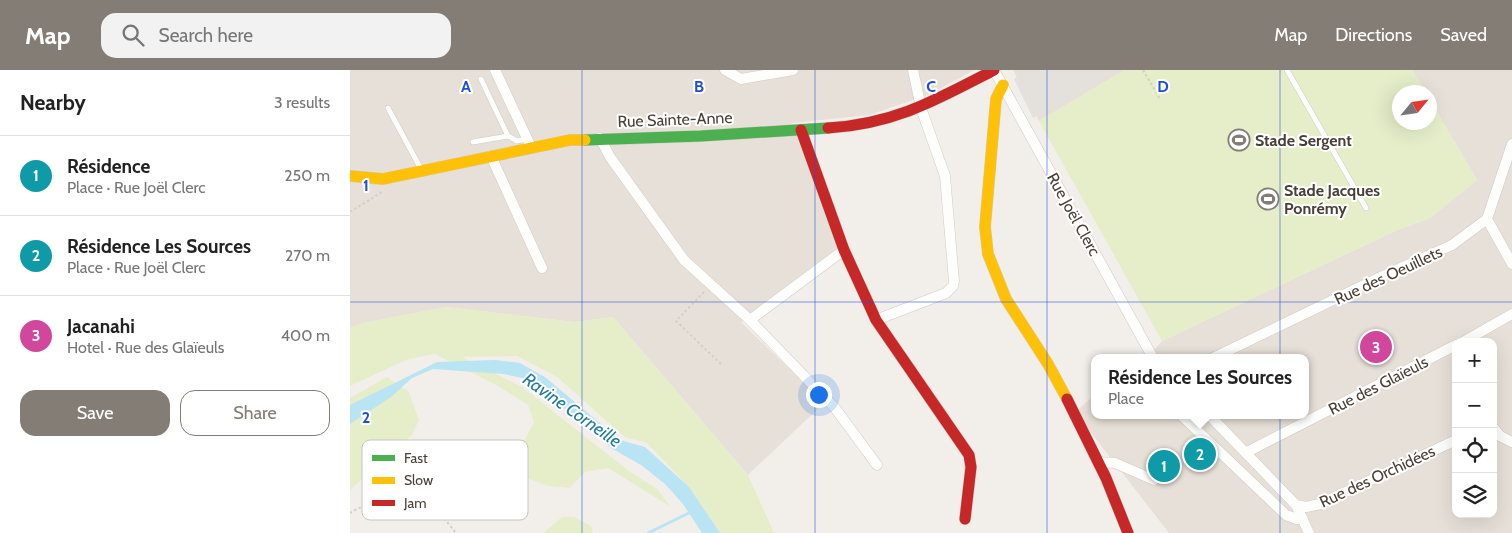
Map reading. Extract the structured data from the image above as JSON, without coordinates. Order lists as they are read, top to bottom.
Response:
{
  "streets": {
    "street": [
      "Rue Sainte-Anne",
      "Rue Joël Clerc",
      "Rue des Oeuillets",
      "Rue des Glaïeuls",
      "Rue des Orchidées"
    ]
  },
  "crossings": [
    ["Rue Sainte-Anne", "Rue Joël Clerc"]
  ],
  "water": ["Ravine Corneille"],
  "places": {
    "sports": ["Stade Sergent", "Stade Jacques Ponrémy"]
  },
  "legend": ["Fast", "Slow", "Jam"],
  "north": "top right",
  "page": {
    "header": "Map",
    "search": "Search here",
    "nav": ["Map", "Directions", "Saved"],
    "heading": ["Nearby", "3 results"],
    "list": [
      {
        "mark": "1",
        "name": "Résidence",
        "note": "Place · Rue Joël Clerc",
        "value": "250 m"
      },
      {
        "mark": "2",
        "name": "Résidence Les Sources",
        "note": "Place · Rue Joël Clerc",
        "value": "270 m"
      },
      {
        "mark": "3",
        "name": "Jacanahi",
        "note": "Hotel · Rue des Glaïeuls",
        "value": "400 m"
      }
    ],
    "pins": ["3", "2", "1"],
    "map_buttons": ["+", "−"],
    "popup": ["Résidence Les Sources", "Place"],
    "buttons": ["Save", "Share"]
  },
  "grid": {
    "columns": [
      "A",
      "B",
      "C",
      "D"
    ],
    "rows": ["1", "2"]
  }
}
